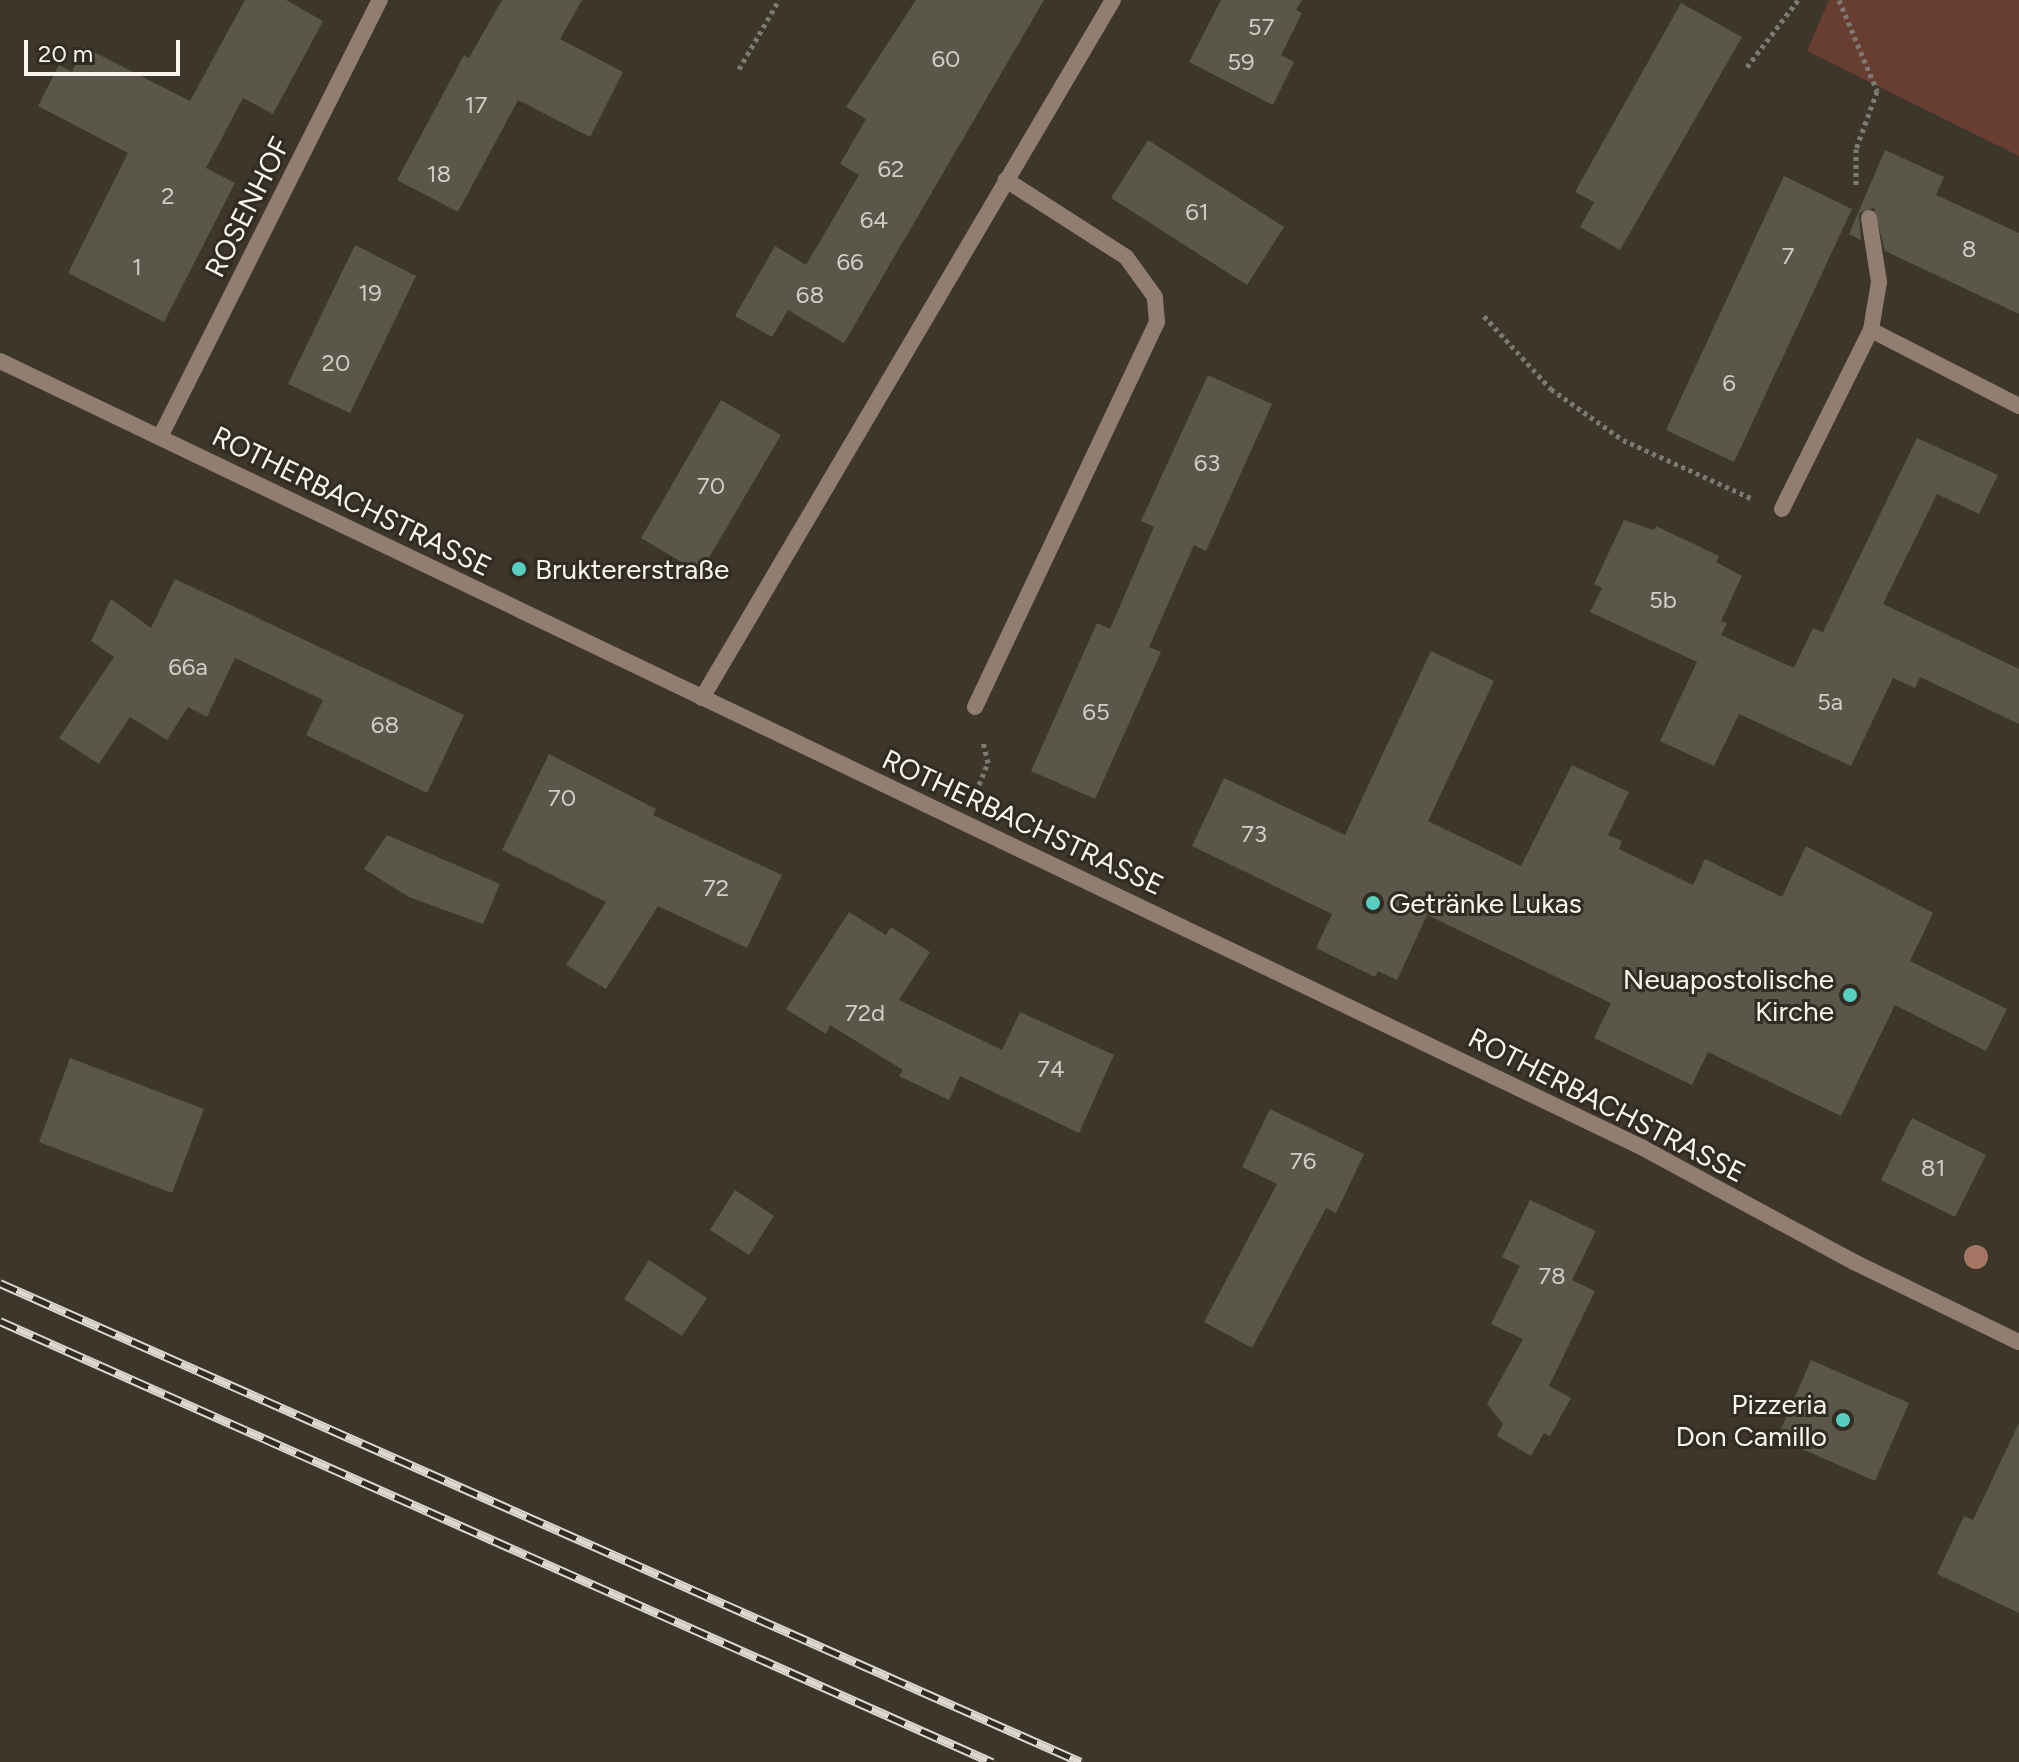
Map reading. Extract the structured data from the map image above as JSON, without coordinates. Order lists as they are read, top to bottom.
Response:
{
  "streets": {
    "street": ["ROSENHOF", "ROTHERBACHSTRASSE"]
  },
  "crossings": [
    ["ROSENHOF", "ROTHERBACHSTRASSE"]
  ],
  "places": [
    "Bruktererstraße",
    "Getränke Lukas",
    "Neuapostolische Kirche",
    "Pizzeria Don Camillo"
  ],
  "house_numbers": [
    "57",
    "60",
    "59",
    "17",
    "62",
    "18",
    "2",
    "61",
    "64",
    "8",
    "7",
    "66",
    "1",
    "19",
    "68",
    "20",
    "6",
    "63",
    "70",
    "5b",
    "66a",
    "5a",
    "65",
    "68",
    "70",
    "73",
    "72",
    "72d",
    "74",
    "76",
    "81",
    "78"
  ],
  "scale_bar": "20 m"
}
